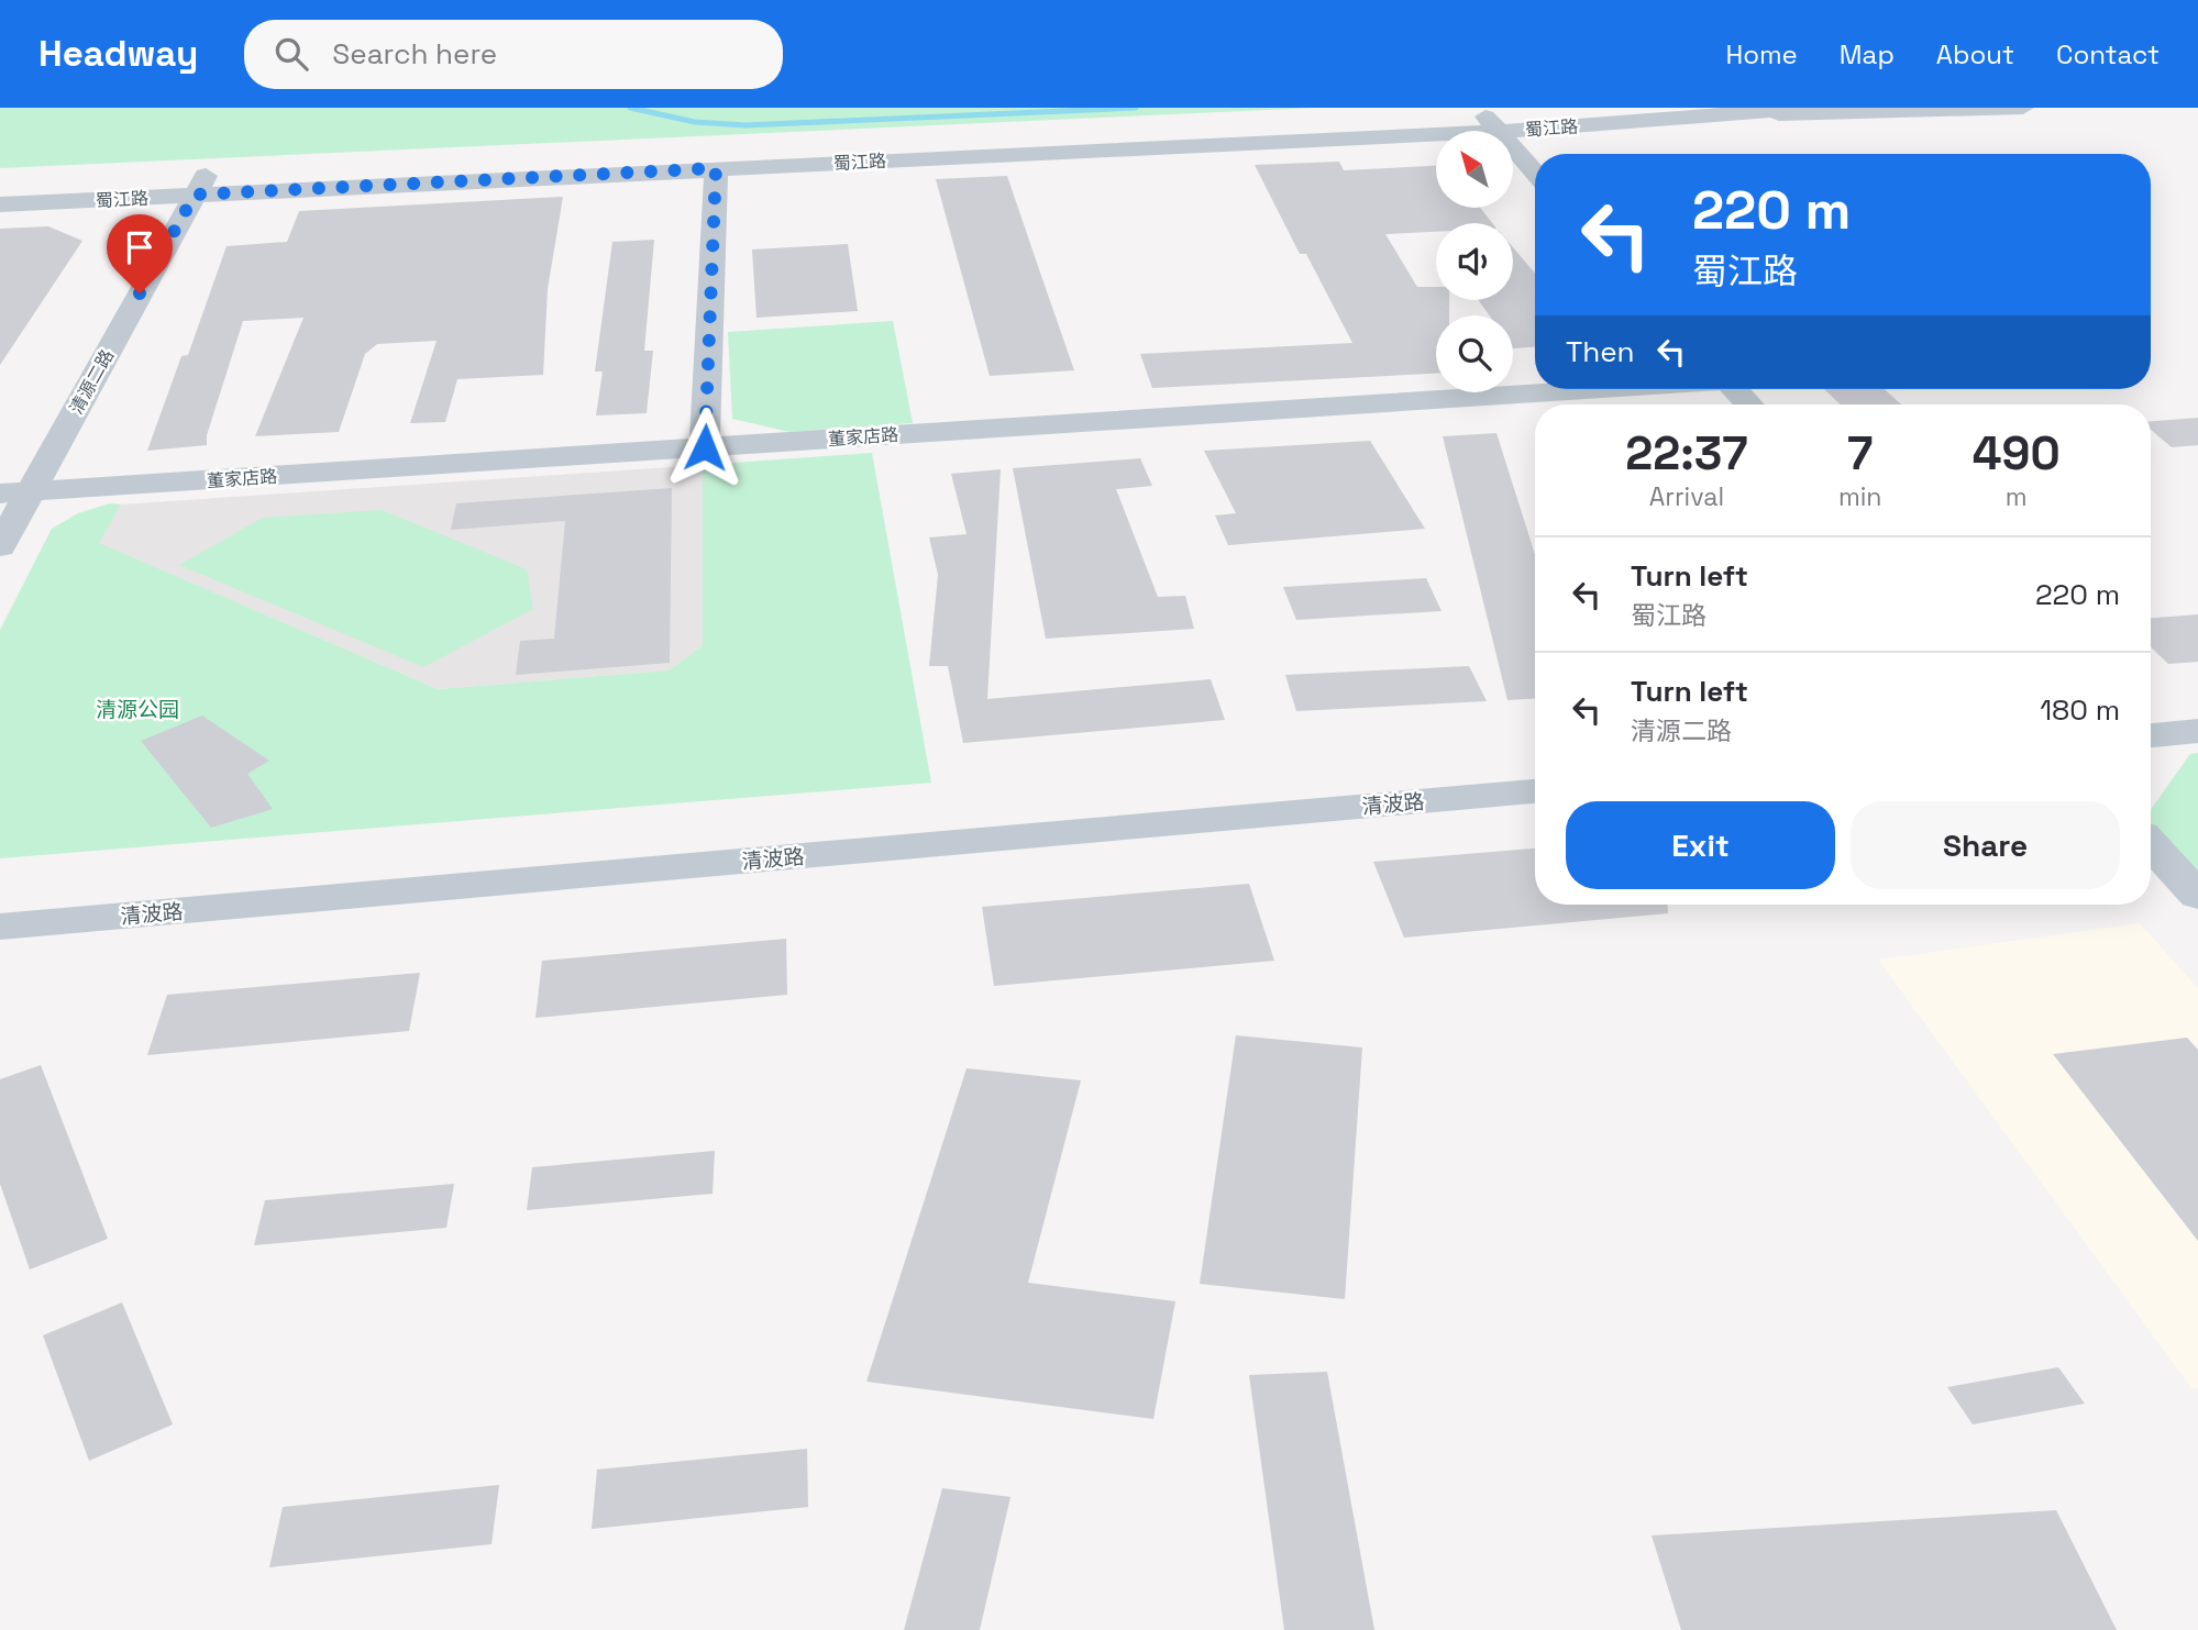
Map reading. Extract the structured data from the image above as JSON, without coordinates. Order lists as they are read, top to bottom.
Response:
{
  "streets": {
    "street": [
      "蜀江路",
      "清源二路",
      "董家店路",
      "清波路"
    ]
  },
  "crossings": [
    ["蜀江路", "清源二路"],
    ["清源二路", "董家店路"]
  ],
  "parks": ["清源公园"],
  "north": "top left",
  "page": {
    "header": "Headway",
    "search": "Search here",
    "nav": [
      "Home",
      "Map",
      "About",
      "Contact"
    ],
    "turn": ["220 m", "蜀江路"],
    "then": "Then",
    "eta": [
      "22:37",
      "Arrival",
      "7",
      "min",
      "490",
      "m"
    ],
    "list": [
      {
        "name": "Turn left",
        "note": "蜀江路",
        "value": "220 m"
      },
      {
        "name": "Turn left",
        "note": "清源二路",
        "value": "180 m"
      }
    ],
    "buttons": ["Exit", "Share"]
  }
}
